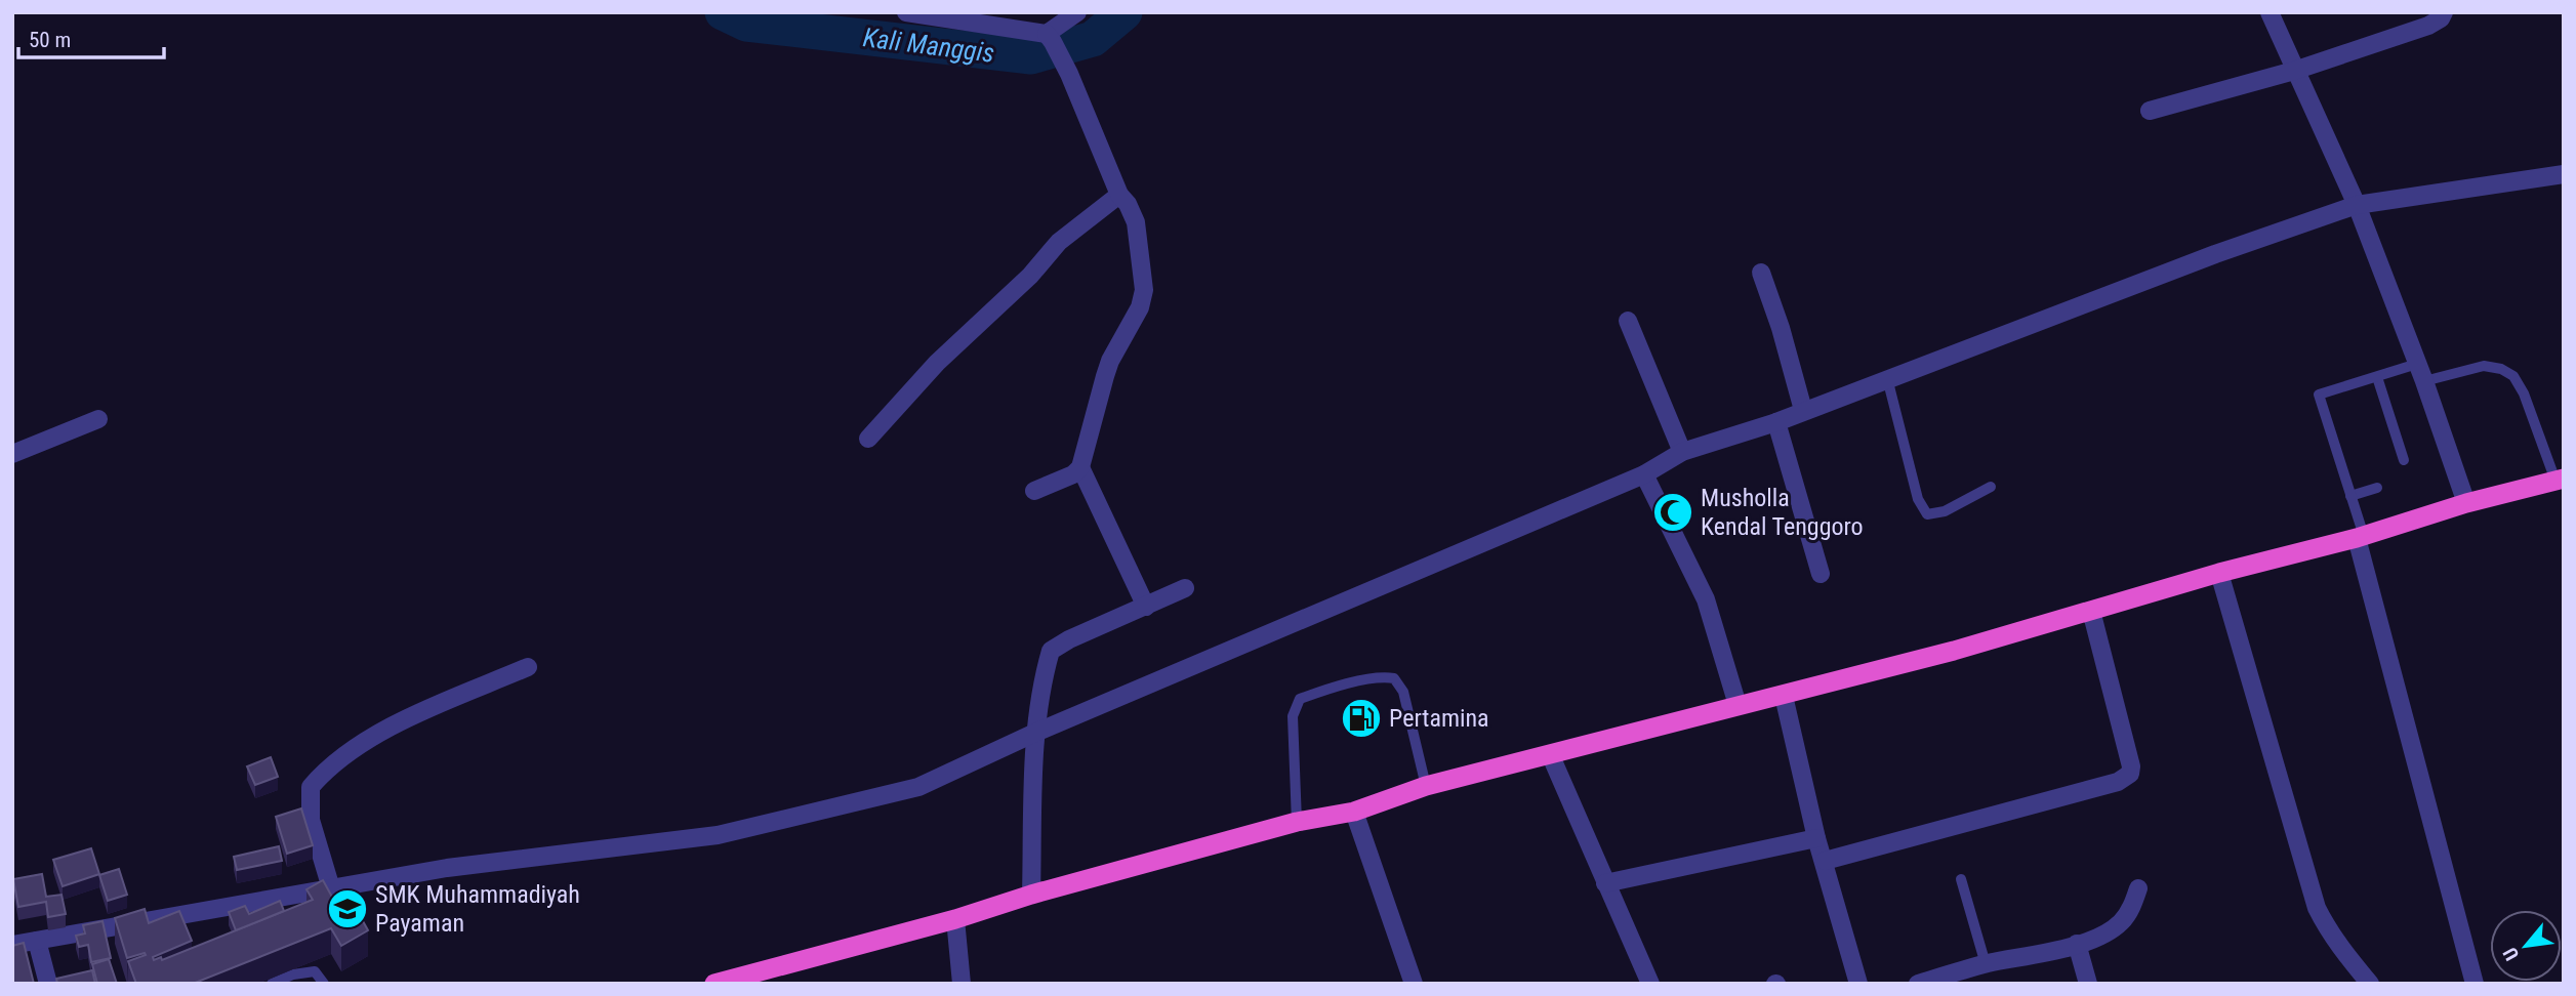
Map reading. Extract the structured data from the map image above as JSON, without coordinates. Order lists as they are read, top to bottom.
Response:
{
  "water": ["Kali Manggis"],
  "places": {
    "mosque": ["Musholla Kendal Tenggoro"],
    "fuel station": ["Pertamina"],
    "school or university": ["SMK Muhammadiyah Payaman"]
  },
  "scale_bar": "50 m",
  "north": "bottom left"
}
